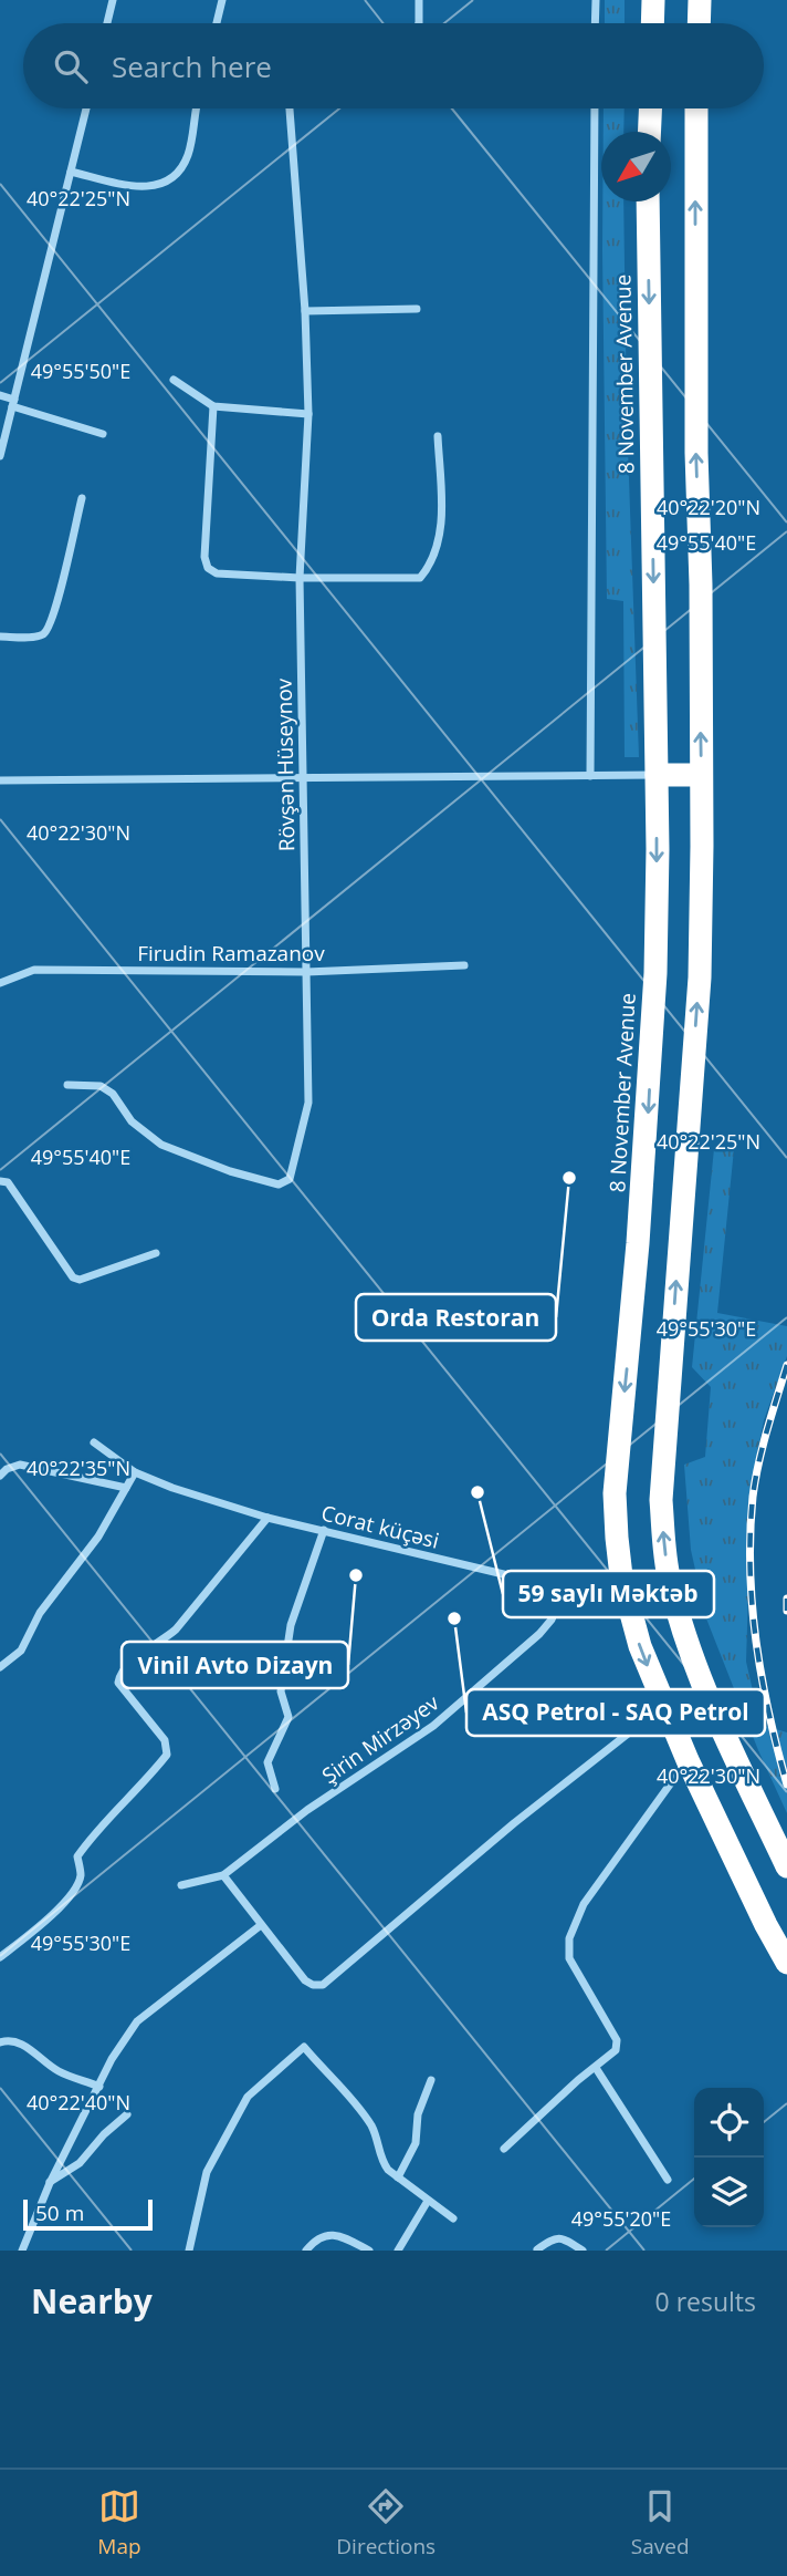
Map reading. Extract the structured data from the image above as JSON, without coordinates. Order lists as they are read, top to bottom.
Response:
{
  "streets": {
    "highway": ["8 November Avenue"],
    "street": [
      "Rövşən Hüseynov",
      "Firudin Ramazanov",
      "Corat küçəsi",
      "Şirin Mirzəyev"
    ]
  },
  "crossings": [
    ["8 November Avenue", "Corat küçəsi"],
    ["Rövşən Hüseynov", "Firudin Ramazanov"],
    ["Corat küçəsi", "Şirin Mirzəyev"]
  ],
  "places": [
    "Orda Restoran",
    "59 saylı Məktəb",
    "Vinil Avto Dizayn",
    "ASQ Petrol - SAQ Petrol"
  ],
  "scale_bar": "50 m",
  "north": "bottom left",
  "page": {
    "search": "Search here",
    "scale": "50 m",
    "heading": ["Nearby", "0 results"],
    "nav": ["Map", "Directions", "Saved"]
  },
  "coordinates": [
    "40°22'25\"N",
    "49°55'50\"E",
    "40°22'20\"N",
    "49°55'40\"E",
    "40°22'30\"N",
    "49°55'30\"E",
    "40°22'35\"N",
    "40°22'40\"N",
    "49°55'20\"E"
  ]
}
